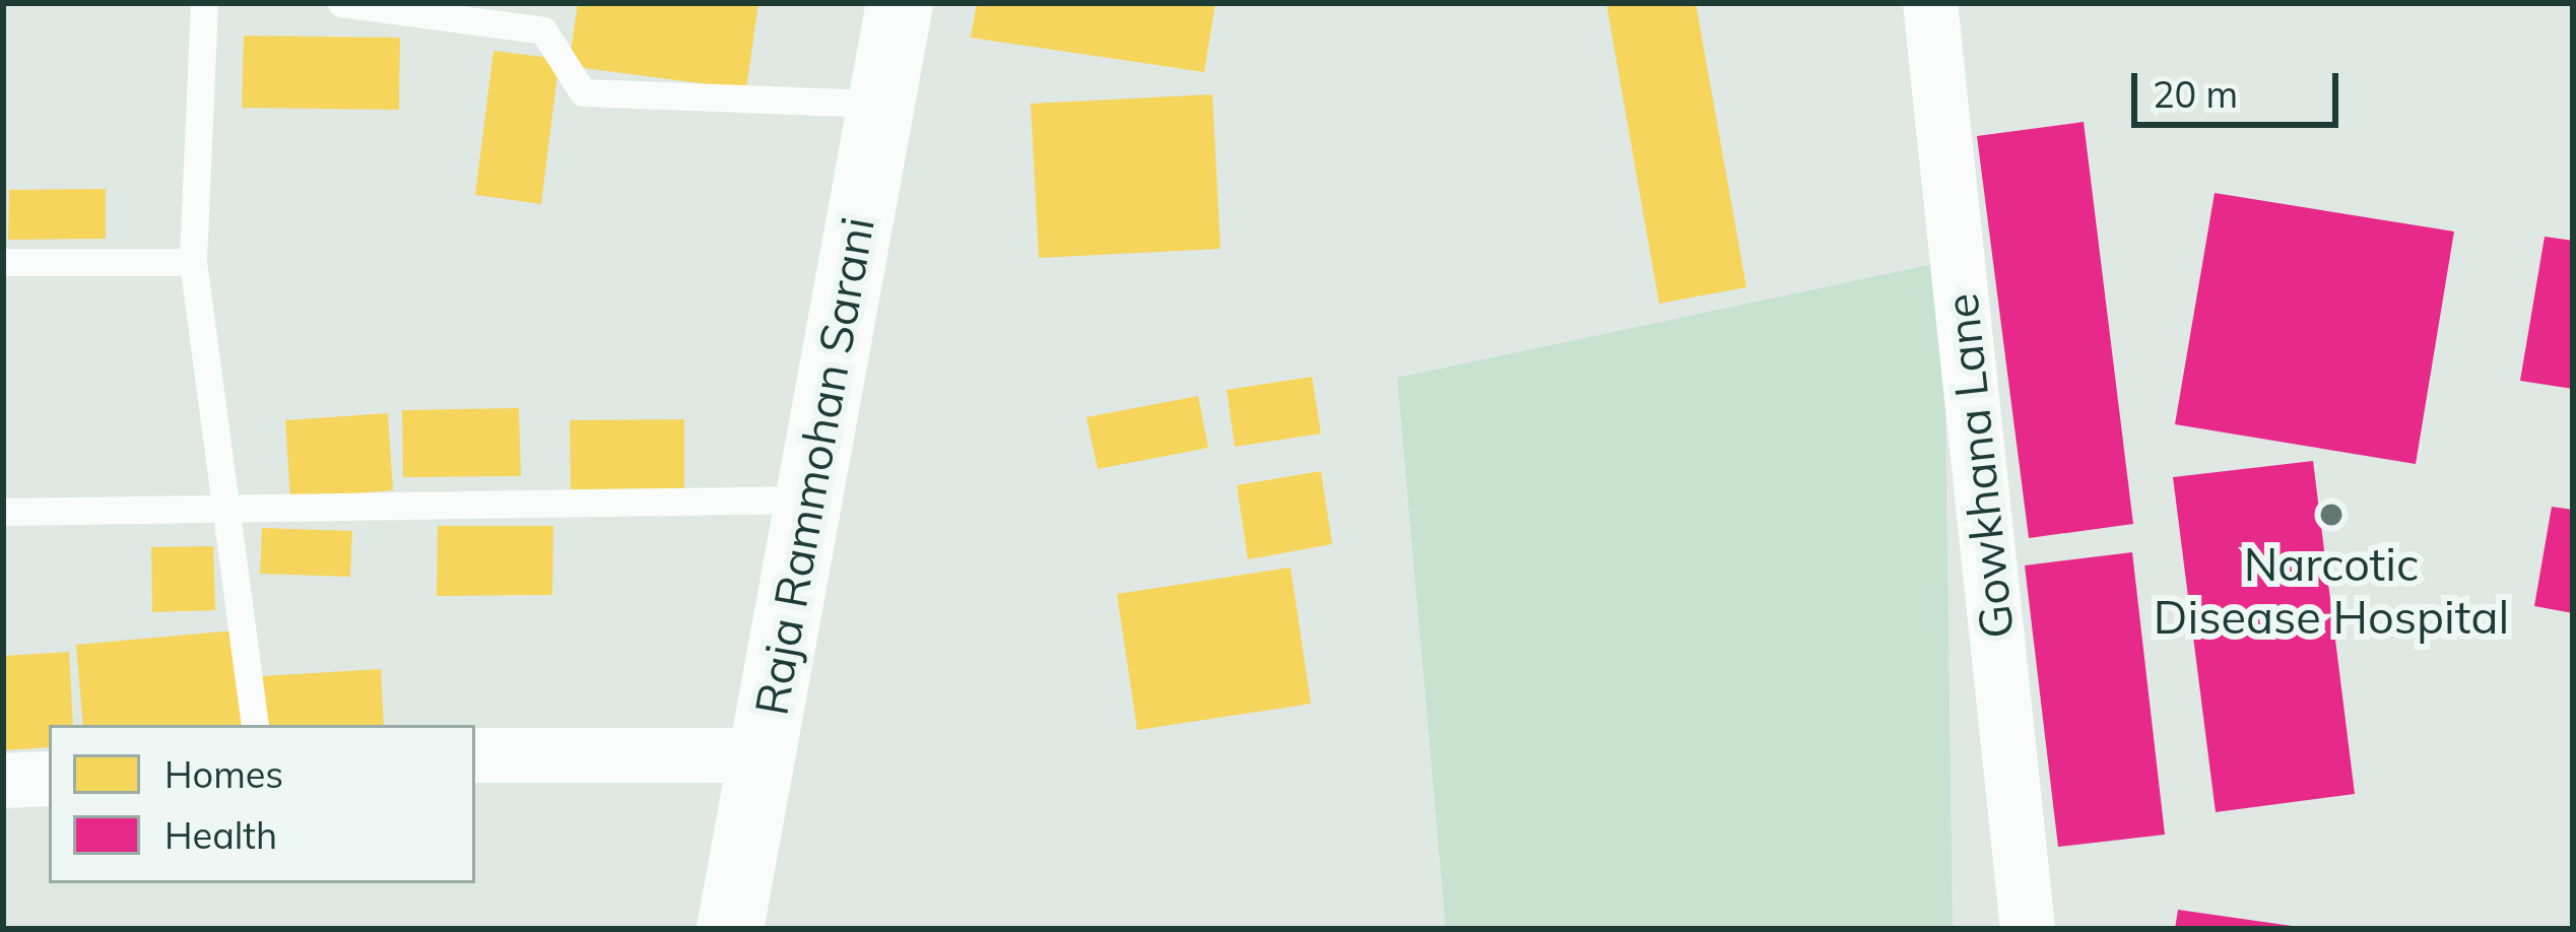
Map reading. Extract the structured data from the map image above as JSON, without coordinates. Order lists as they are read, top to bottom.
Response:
{
  "streets": {
    "main road": ["Raja Rammohan Sarani"],
    "street": ["Gowkhana Lane"]
  },
  "places": ["Narcotic Disease Hospital"],
  "legend": ["Homes", "Health"],
  "scale_bar": "20 m"
}
